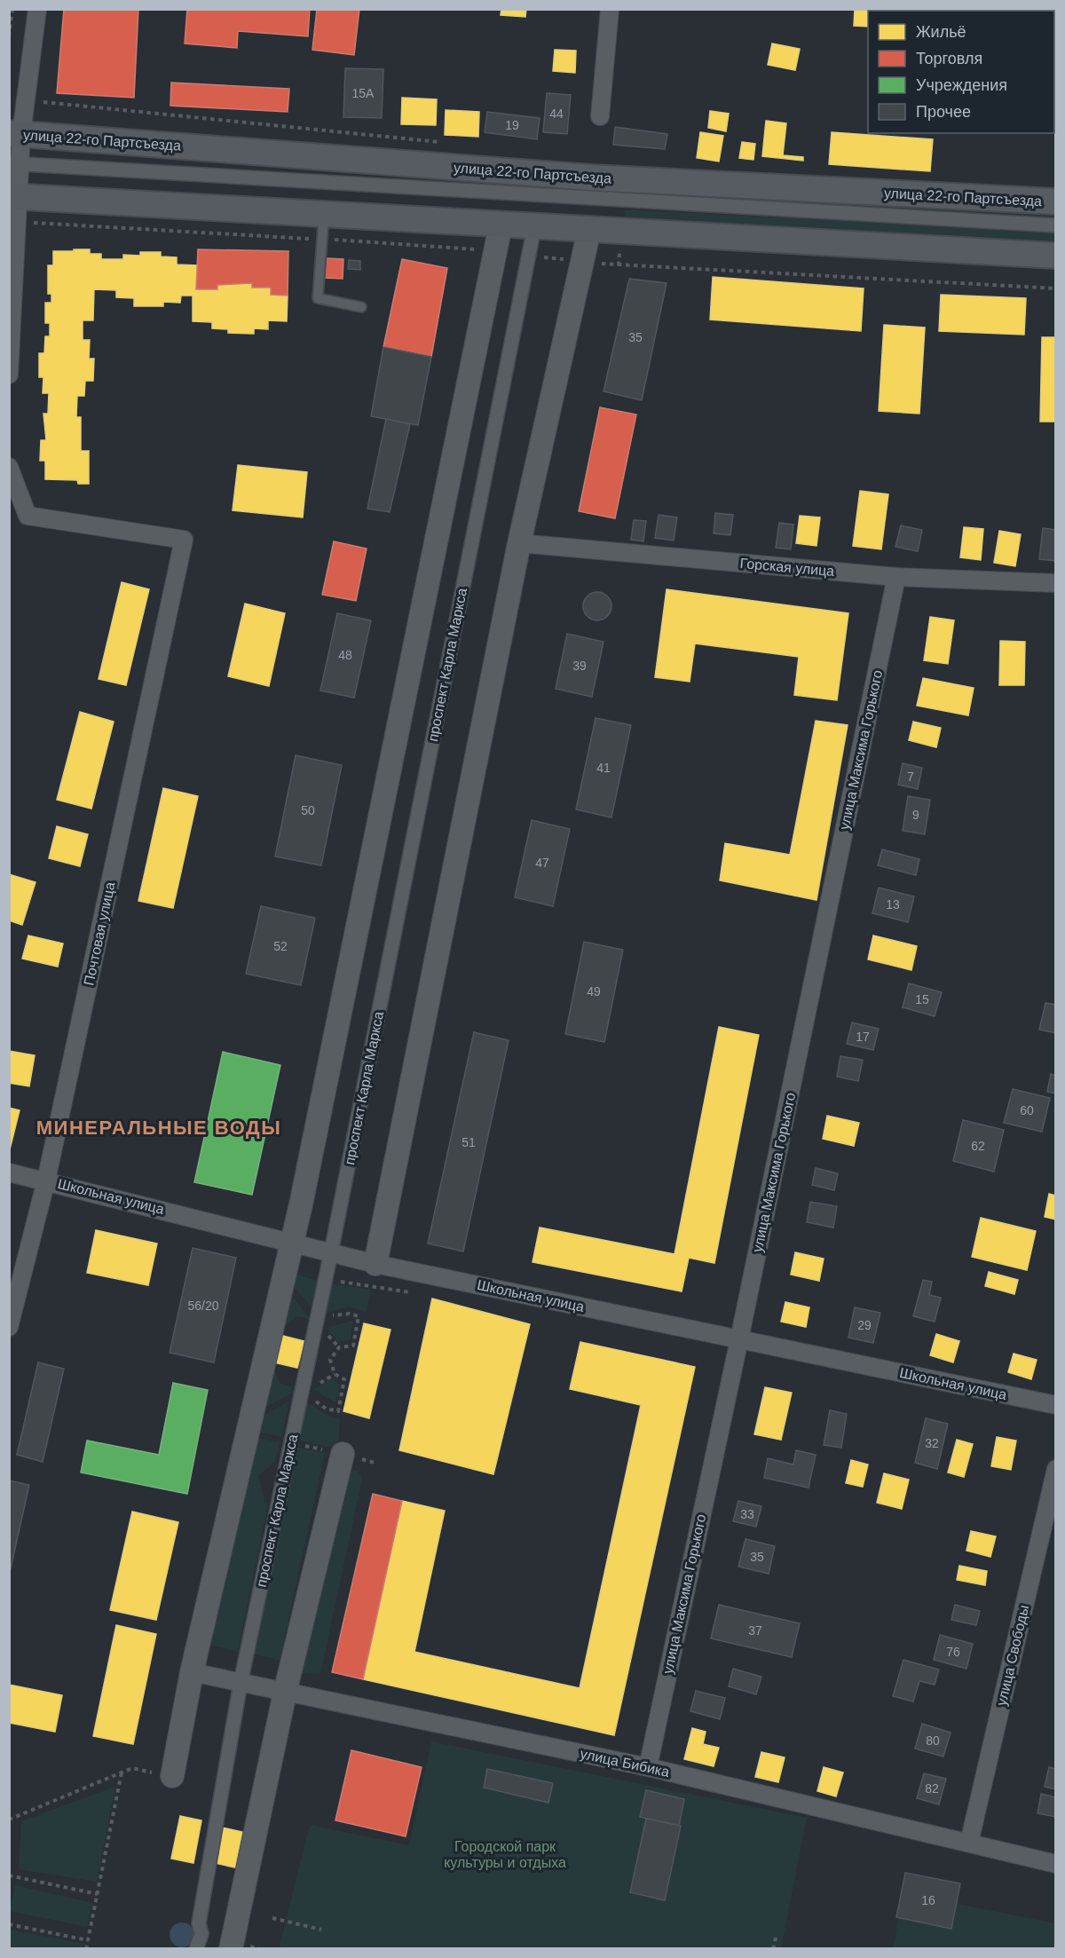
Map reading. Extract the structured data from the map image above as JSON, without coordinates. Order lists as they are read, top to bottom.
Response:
{
  "streets": {
    "main road": ["улица 22-го Партсъезда"],
    "street": [
      "Горская улица",
      "проспект Карла Маркса",
      "улица Максима Горького",
      "Почтовая улица",
      "Школьная улица",
      "улица Свободы",
      "улица Бибика"
    ]
  },
  "crossings": [
    ["Горская улица", "улица Максима Горького"],
    ["проспект Карла Маркса", "Школьная улица"],
    ["проспект Карла Маркса", "улица Бибика"],
    ["улица Максима Горького", "Школьная улица"],
    ["улица Максима Горького", "улица Бибика"],
    ["Почтовая улица", "Школьная улица"],
    ["улица Свободы", "улица Бибика"]
  ],
  "districts": ["МИНЕРАЛЬНЫЕ ВОДЫ"],
  "parks": ["Городской парк культуры и отдыха"],
  "house_numbers": [
    "15А",
    "44",
    "19",
    "35",
    "48",
    "39",
    "41",
    "7",
    "50",
    "9",
    "47",
    "13",
    "52",
    "49",
    "15",
    "17",
    "60",
    "51",
    "62",
    "56/20",
    "29",
    "32",
    "33",
    "35",
    "37",
    "76",
    "80",
    "82",
    "16"
  ],
  "legend": [
    "Жильё",
    "Торговля",
    "Учреждения",
    "Прочее"
  ]
}
